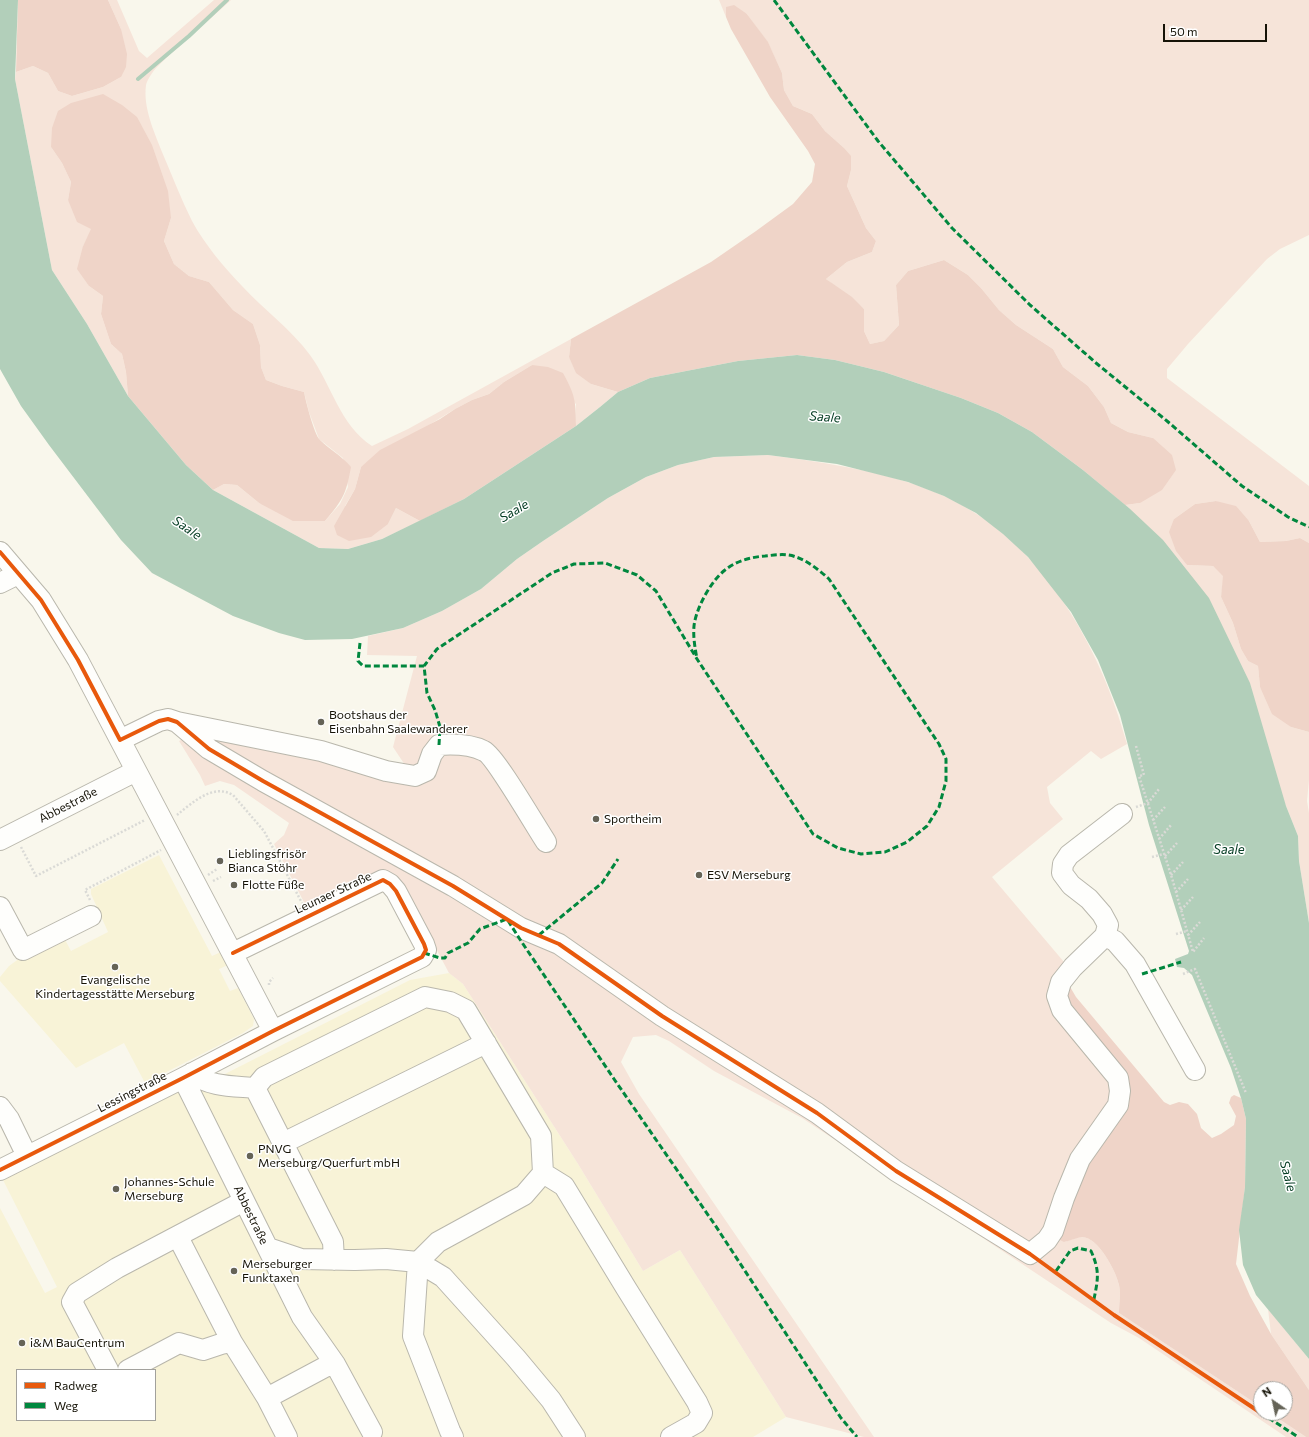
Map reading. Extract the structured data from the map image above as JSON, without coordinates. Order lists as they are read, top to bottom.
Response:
{
  "streets": {
    "street": ["Abbestraße", "Leunaer Straße", "Lessingstraße"]
  },
  "crossings": [
    ["Abbestraße", "Lessingstraße"],
    ["Leunaer Straße", "Lessingstraße"]
  ],
  "water": ["Saale"],
  "places": [
    "Bootshaus der Eisenbahn Saalewanderer",
    "Sportheim",
    "Lieblingsfrisör Bianca Stöhr",
    "ESV Merseburg",
    "Flotte Füße",
    "Evangelische Kindertagesstätte Merseburg",
    "PNVG Merseburg/Querfurt mbH",
    "Johannes-Schule Merseburg",
    "Merseburger Funktaxen",
    "i&M BauCentrum"
  ],
  "legend": ["Radweg", "Weg"],
  "scale_bar": "50 m",
  "north": "top left"
}
